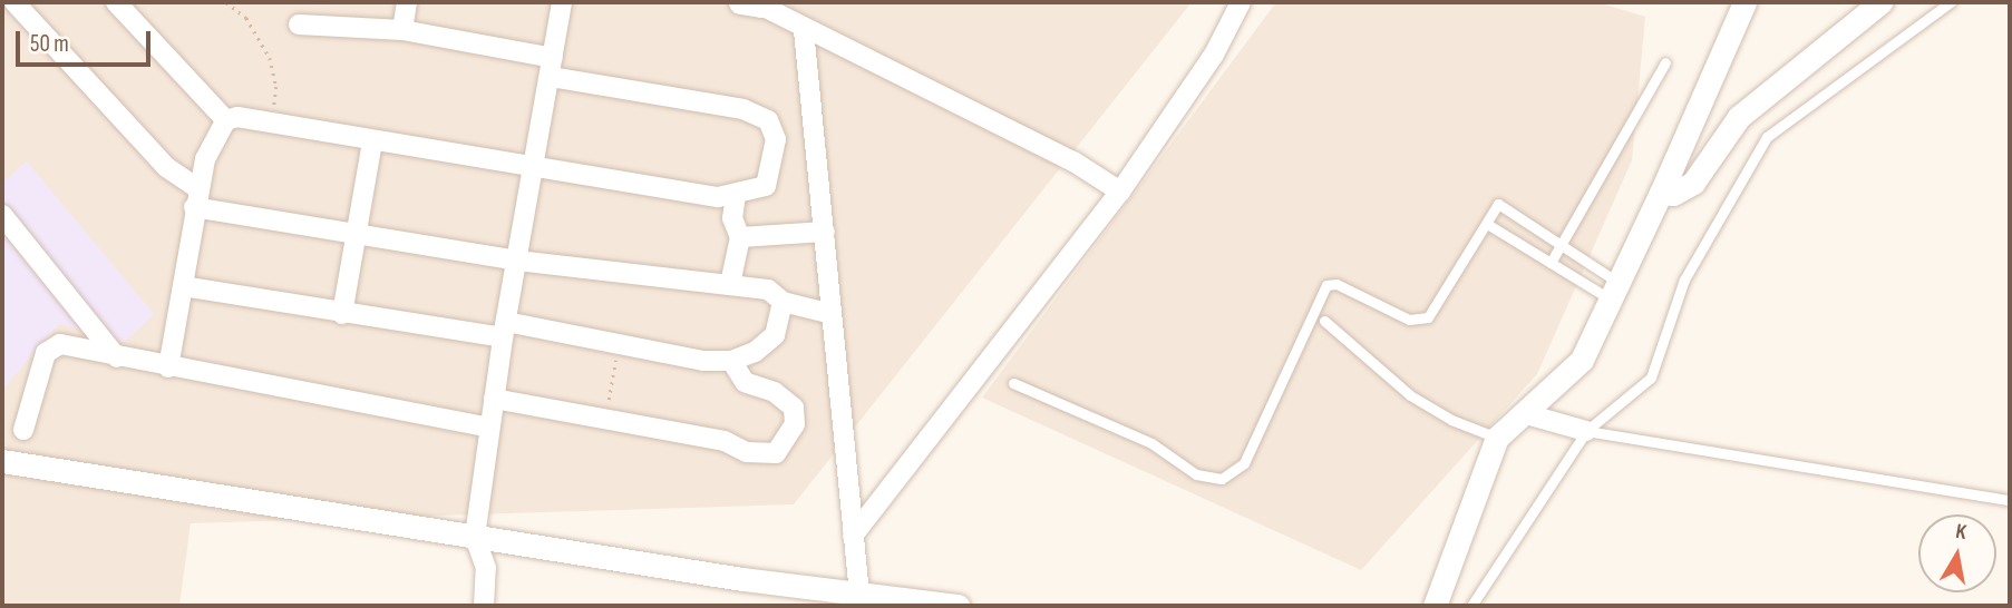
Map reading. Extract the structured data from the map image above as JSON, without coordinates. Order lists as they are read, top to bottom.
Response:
{
  "scale_bar": "50 m",
  "north": "top"
}
